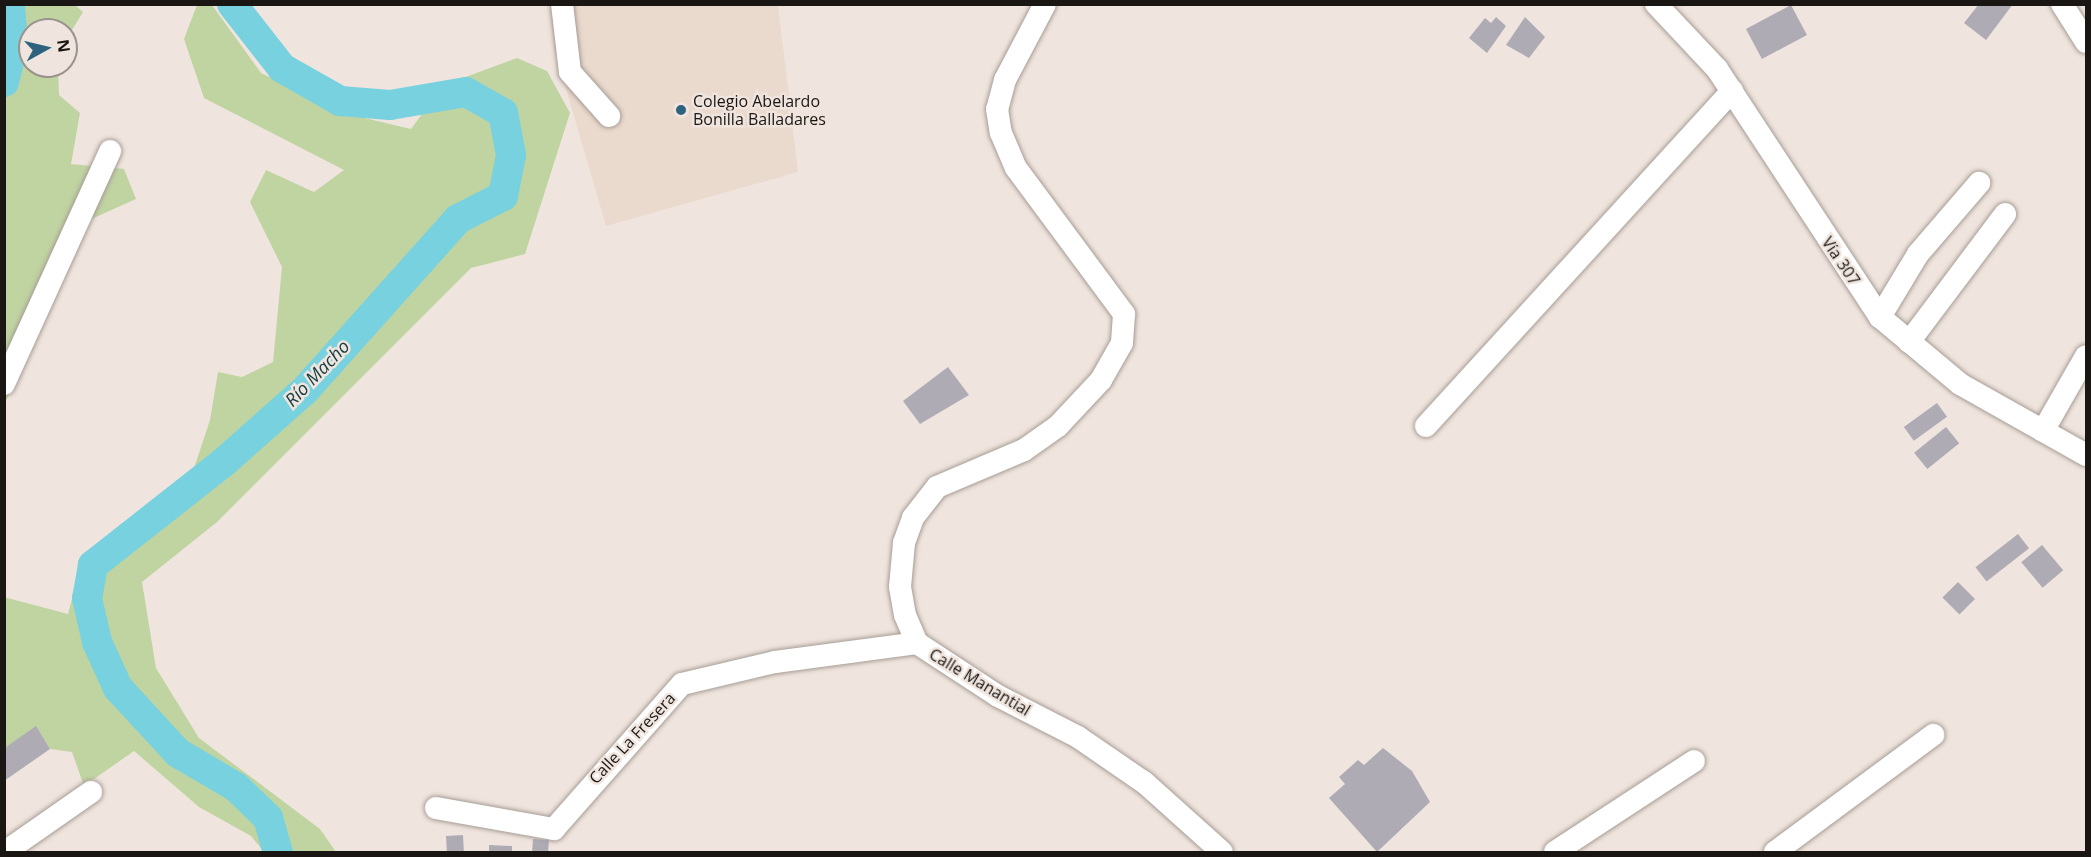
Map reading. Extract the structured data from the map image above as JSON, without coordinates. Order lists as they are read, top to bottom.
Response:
{
  "streets": {
    "street": ["Vía 307", "Calle Manantial", "Calle La Fresera"]
  },
  "crossings": [
    ["Calle Manantial", "Calle La Fresera"]
  ],
  "water": ["Río Macho"],
  "places": ["Colegio Abelardo Bonilla Balladares"],
  "north": "right"
}
